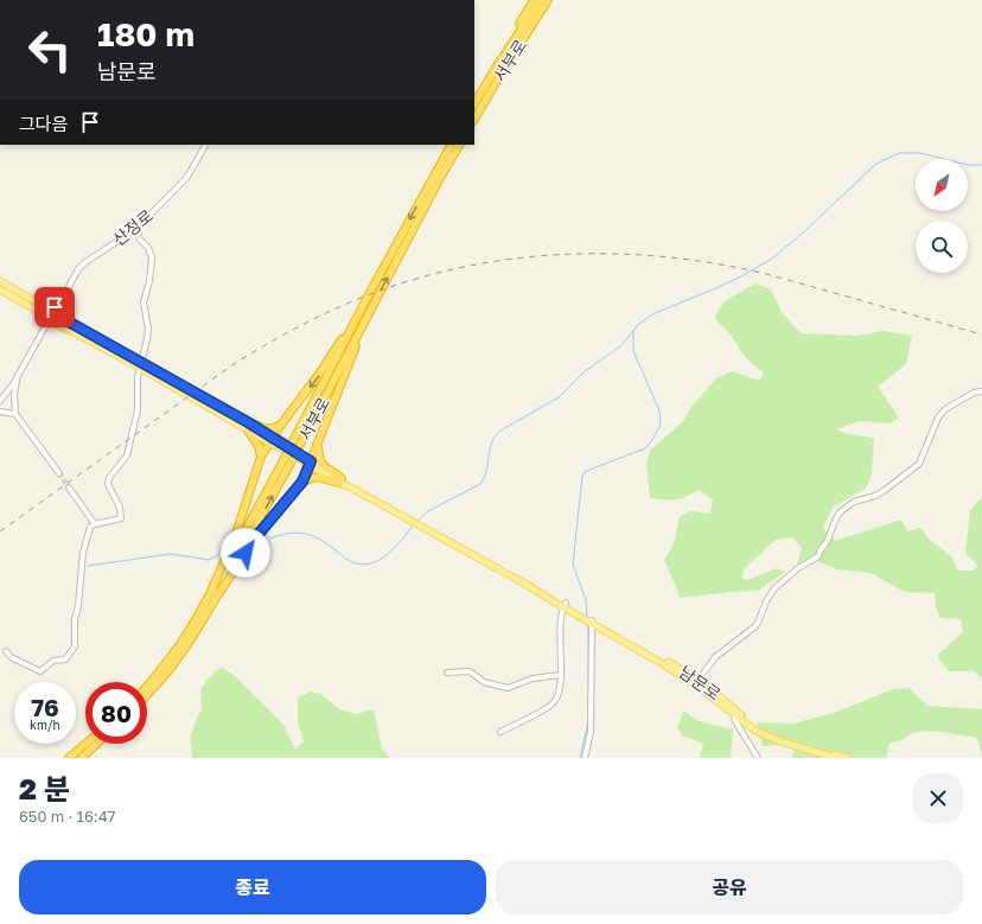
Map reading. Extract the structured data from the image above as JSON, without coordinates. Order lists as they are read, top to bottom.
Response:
{
  "streets": {
    "highway": ["서부로"],
    "main road": ["남문로"],
    "street": ["산정로"]
  },
  "crossings": [
    ["산정로", "남문로"]
  ],
  "north": "bottom left",
  "page": {
    "turn": ["180 m", "남문로"],
    "then": "그다음",
    "speed": "76 km/h",
    "limit": "80",
    "heading": ["2 분", "650 m · 16:47"],
    "buttons": ["종료", "공유"]
  }
}
